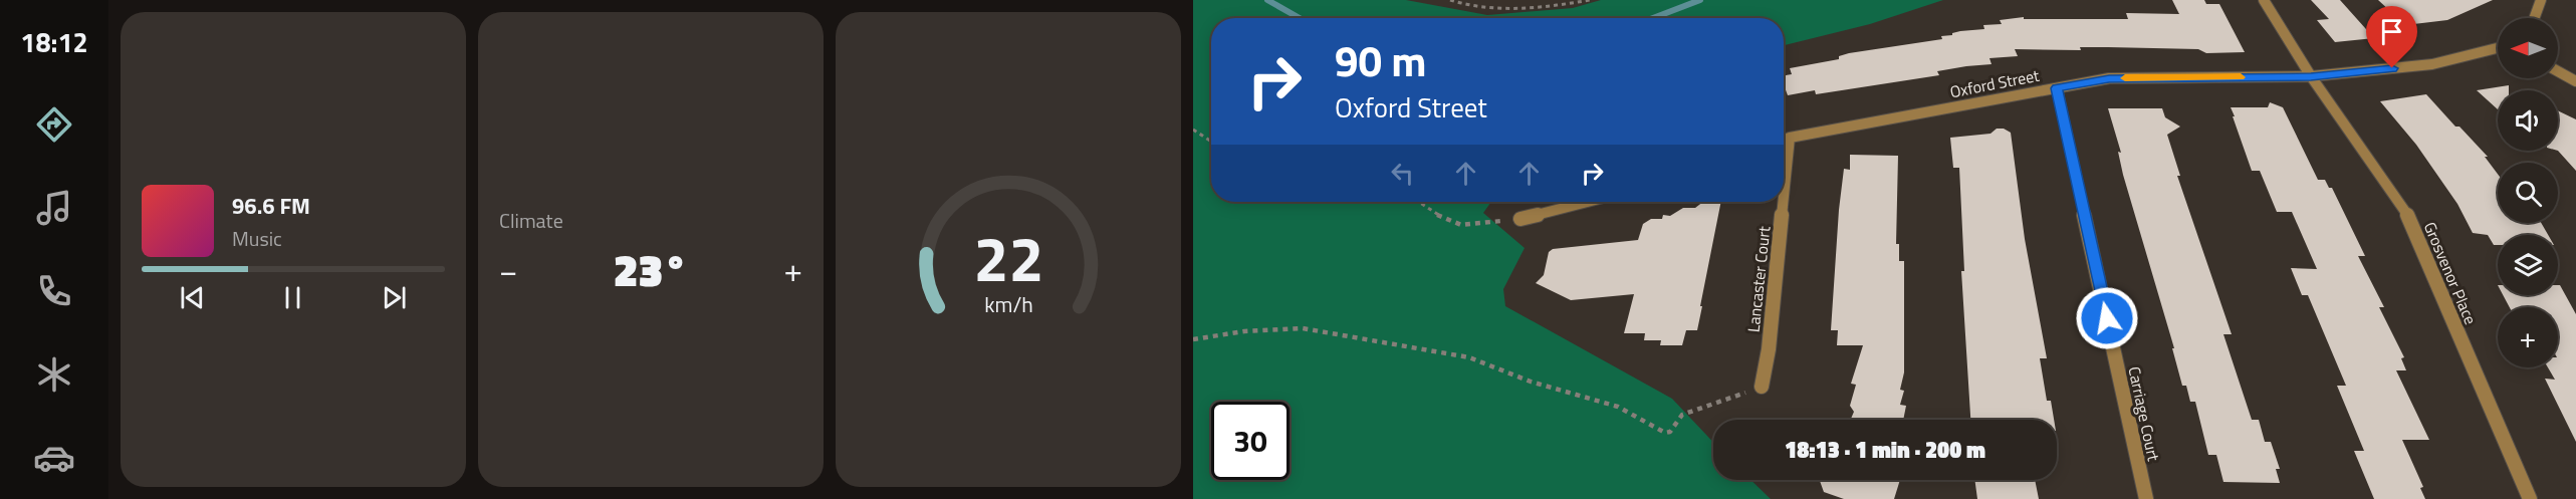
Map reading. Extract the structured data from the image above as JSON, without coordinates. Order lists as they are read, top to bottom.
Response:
{
  "streets": {
    "street": [
      "Oxford Street",
      "Grosvenor Place",
      "Lancaster Court",
      "Carriage Court"
    ]
  },
  "crossings": [
    ["Oxford Street", "Grosvenor Place"],
    ["Oxford Street", "Lancaster Court"],
    ["Oxford Street", "Carriage Court"]
  ],
  "north": "left",
  "page": {
    "tabs": "18:12",
    "tile": "Climate",
    "map_buttons": "+",
    "turn": ["90 m", "Oxford Street"],
    "song": ["96.6 FM", "Music"],
    "heat": ["−", "23°", "+"],
    "limit": "30",
    "trip": "18:13 · 1 min · 200 m",
    "gauge": ["22", "km/h"]
  }
}
